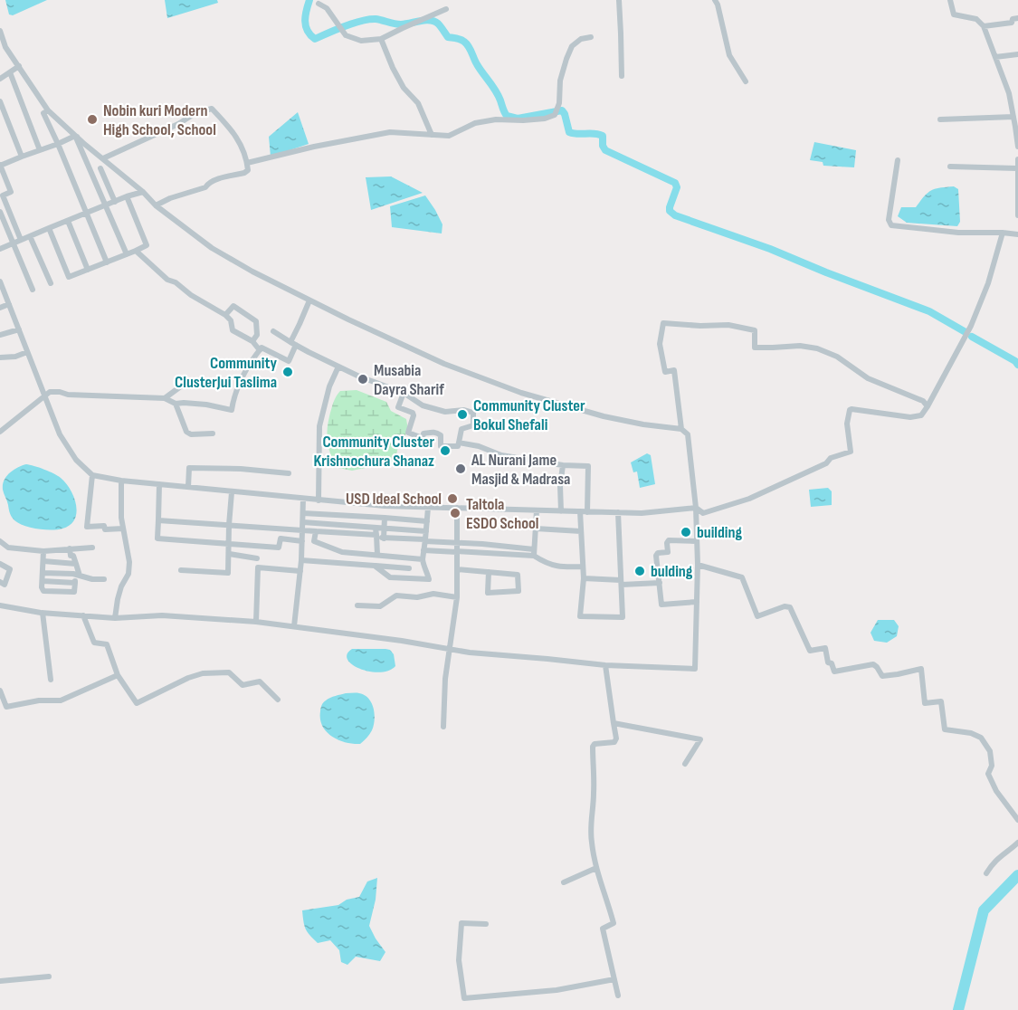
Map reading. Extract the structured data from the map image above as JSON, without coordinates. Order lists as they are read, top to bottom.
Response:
{
  "places": [
    "Nobin kuri Modern High School, School",
    "Community ClusterJui Taslima",
    "Musabia Dayra Sharif",
    "Community Cluster Bokul Shefali",
    "Community Cluster Krishnochura Shanaz",
    "AL Nurani Jame Masjid & Madrasa",
    "USD Ideal School",
    "Taltola ESDO School",
    "building",
    "bulding"
  ]
}
